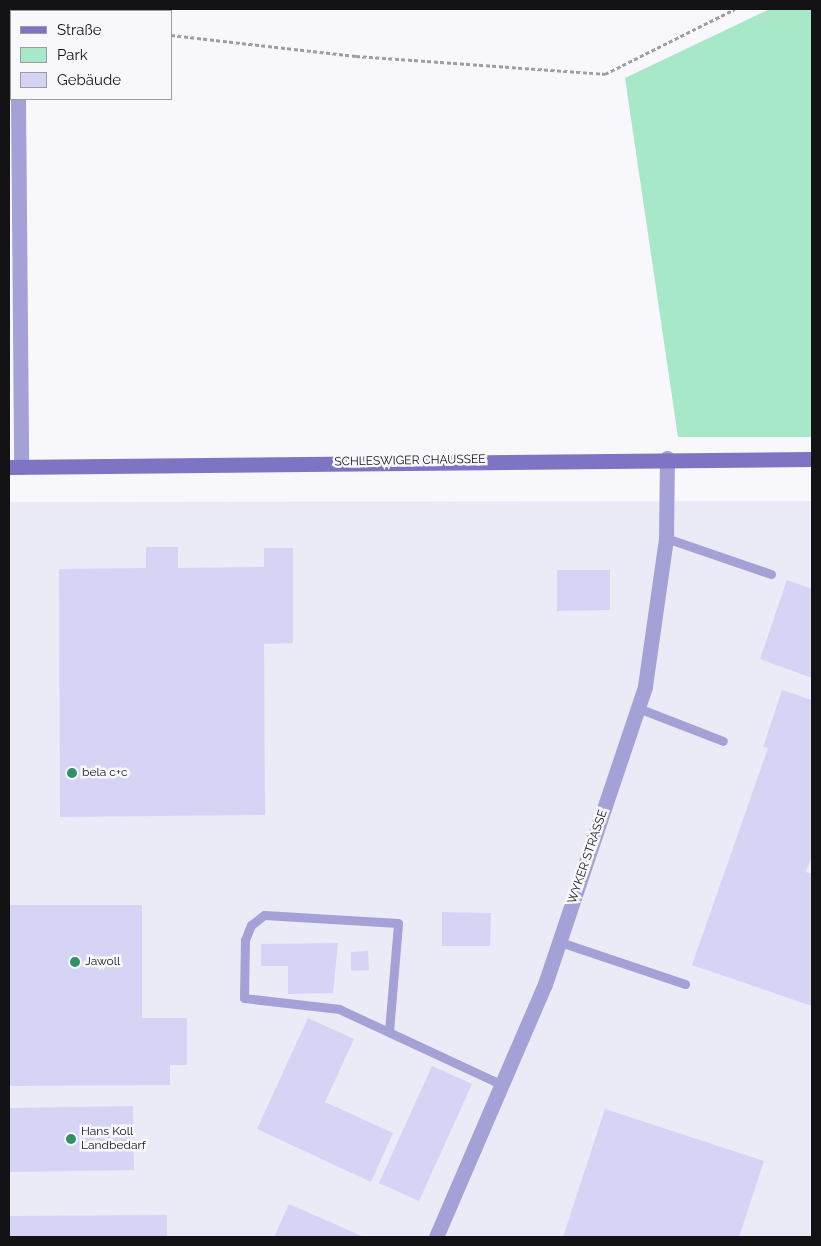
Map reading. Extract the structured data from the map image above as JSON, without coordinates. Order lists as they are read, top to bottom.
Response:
{
  "streets": {
    "main road": ["SCHLESWIGER CHAUSSEE"],
    "street": ["WYKER STRASSE"]
  },
  "crossings": [
    ["SCHLESWIGER CHAUSSEE", "WYKER STRASSE"]
  ],
  "places": ["bela c+c", "Jawoll", "Hans Koll Landbedarf"],
  "legend": ["Straße", "Park", "Gebäude"]
}
